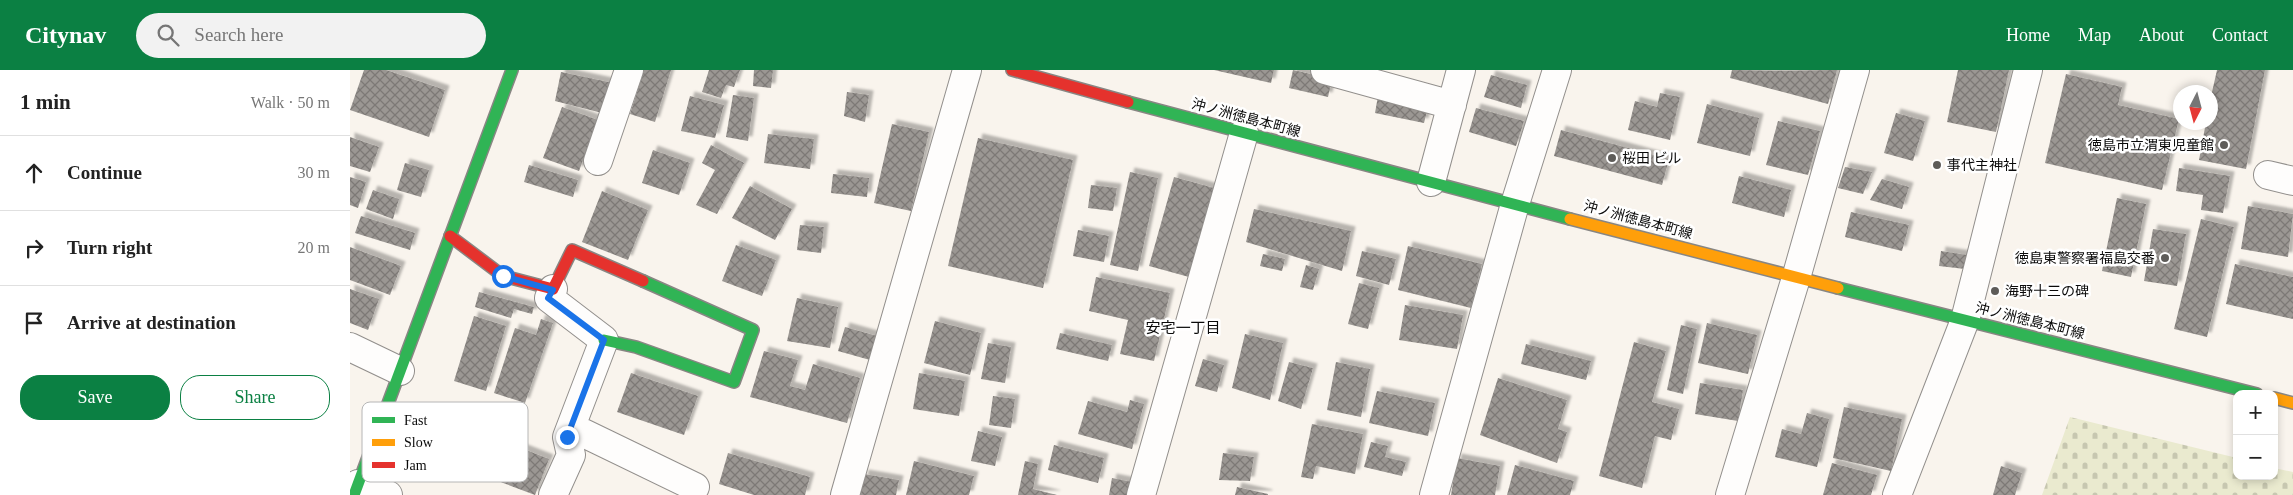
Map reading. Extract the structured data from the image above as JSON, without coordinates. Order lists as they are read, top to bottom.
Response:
{
  "streets": {
    "main road": ["沖ノ洲徳島本町線"]
  },
  "districts": ["安宅一丁目"],
  "places": [
    "徳島市立渭東児童館",
    "桜田 ビル",
    "事代主神社",
    "徳島東警察署福島交番",
    "海野十三の碑"
  ],
  "legend": ["Fast", "Slow", "Jam"],
  "north": "bottom",
  "page": {
    "header": "Citynav",
    "search": "Search here",
    "nav": [
      "Home",
      "Map",
      "About",
      "Contact"
    ],
    "heading": ["1 min", "Walk · 50 m"],
    "list": [
      ["Continue", "30 m"],
      ["Turn right", "20 m"],
      "Arrive at destination"
    ],
    "buttons": ["Save", "Share"],
    "map_buttons": ["+", "−"]
  }
}
